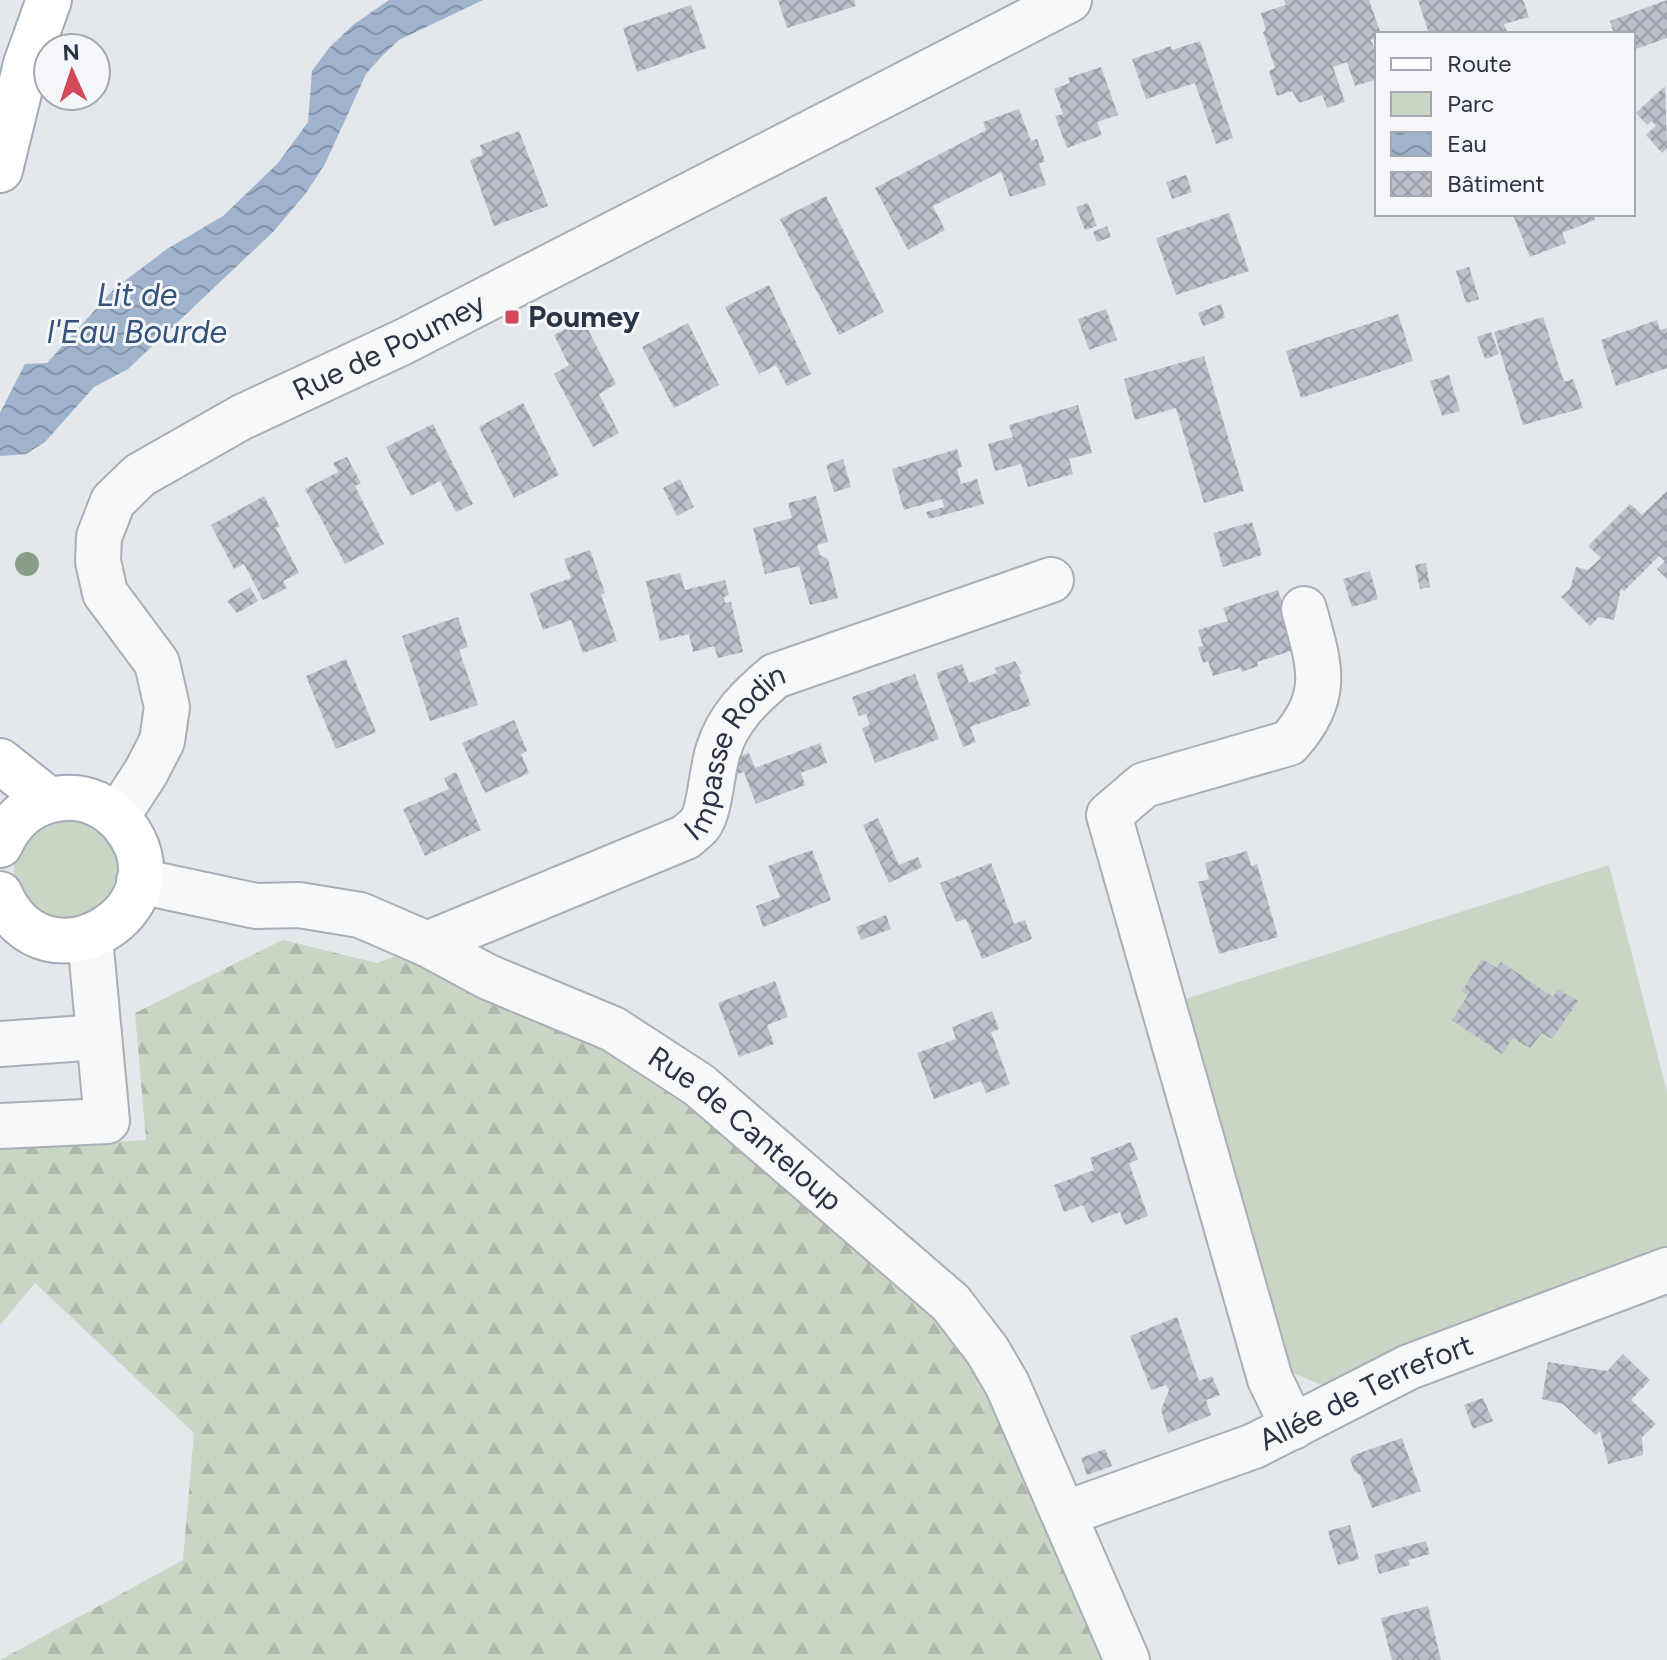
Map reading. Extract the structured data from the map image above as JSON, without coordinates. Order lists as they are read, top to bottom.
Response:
{
  "streets": {
    "street": [
      "Rue de Poumey",
      "Impasse Rodin",
      "Rue de Canteloup",
      "Allée de Terrefort"
    ]
  },
  "crossings": [
    ["Impasse Rodin", "Rue de Canteloup"],
    ["Rue de Canteloup", "Allée de Terrefort"]
  ],
  "water": ["Lit de l'Eau Bourde"],
  "places": {
    "transit": ["Poumey"]
  },
  "legend": [
    "Route",
    "Parc",
    "Eau",
    "Bâtiment"
  ],
  "north": "top"
}
